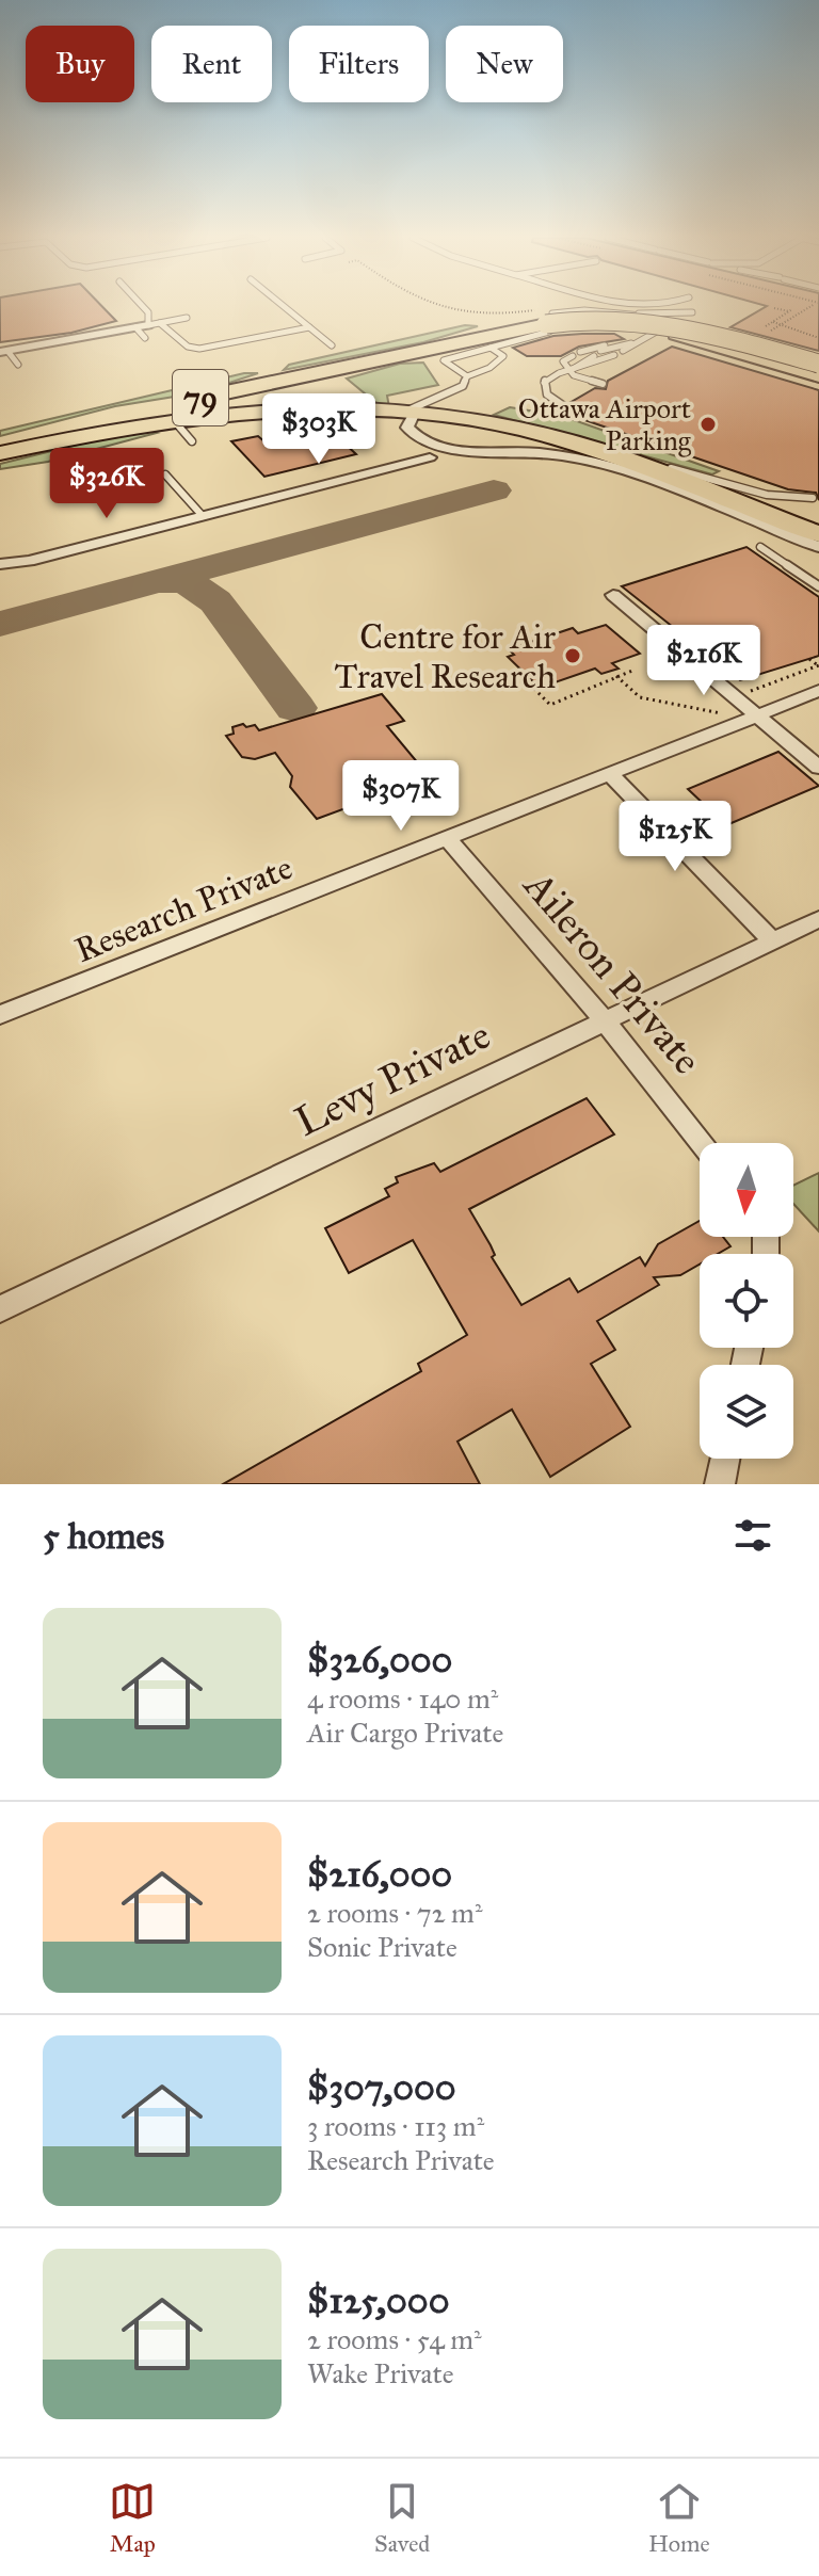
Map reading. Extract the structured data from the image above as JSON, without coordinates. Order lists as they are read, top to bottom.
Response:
{
  "streets": {
    "highway": ["79"],
    "street": ["Research Private", "Aileron Private", "Levy Private"]
  },
  "crossings": [
    ["Research Private", "Aileron Private"],
    ["Aileron Private", "Levy Private"]
  ],
  "places": ["Ottawa Airport Parking", "Centre for Air Travel Research"],
  "north": "bottom",
  "page": {
    "chip": [
      "Buy",
      "Rent",
      "Filters",
      "New"
    ],
    "price": [
      "$303K",
      "$326K",
      "$216K",
      "$307K",
      "$125K"
    ],
    "heading": "5 homes",
    "list": [
      {
        "name": "$326,000",
        "note": "4 rooms · 140 m² · Air Cargo Private"
      },
      {
        "name": "$216,000",
        "note": "2 rooms · 72 m² · Sonic Private"
      },
      {
        "name": "$307,000",
        "note": "3 rooms · 113 m² · Research Private"
      },
      {
        "name": "$125,000",
        "note": "2 rooms · 54 m² · Wake Private"
      }
    ],
    "tabs": ["Map", "Saved", "Home"]
  }
}
